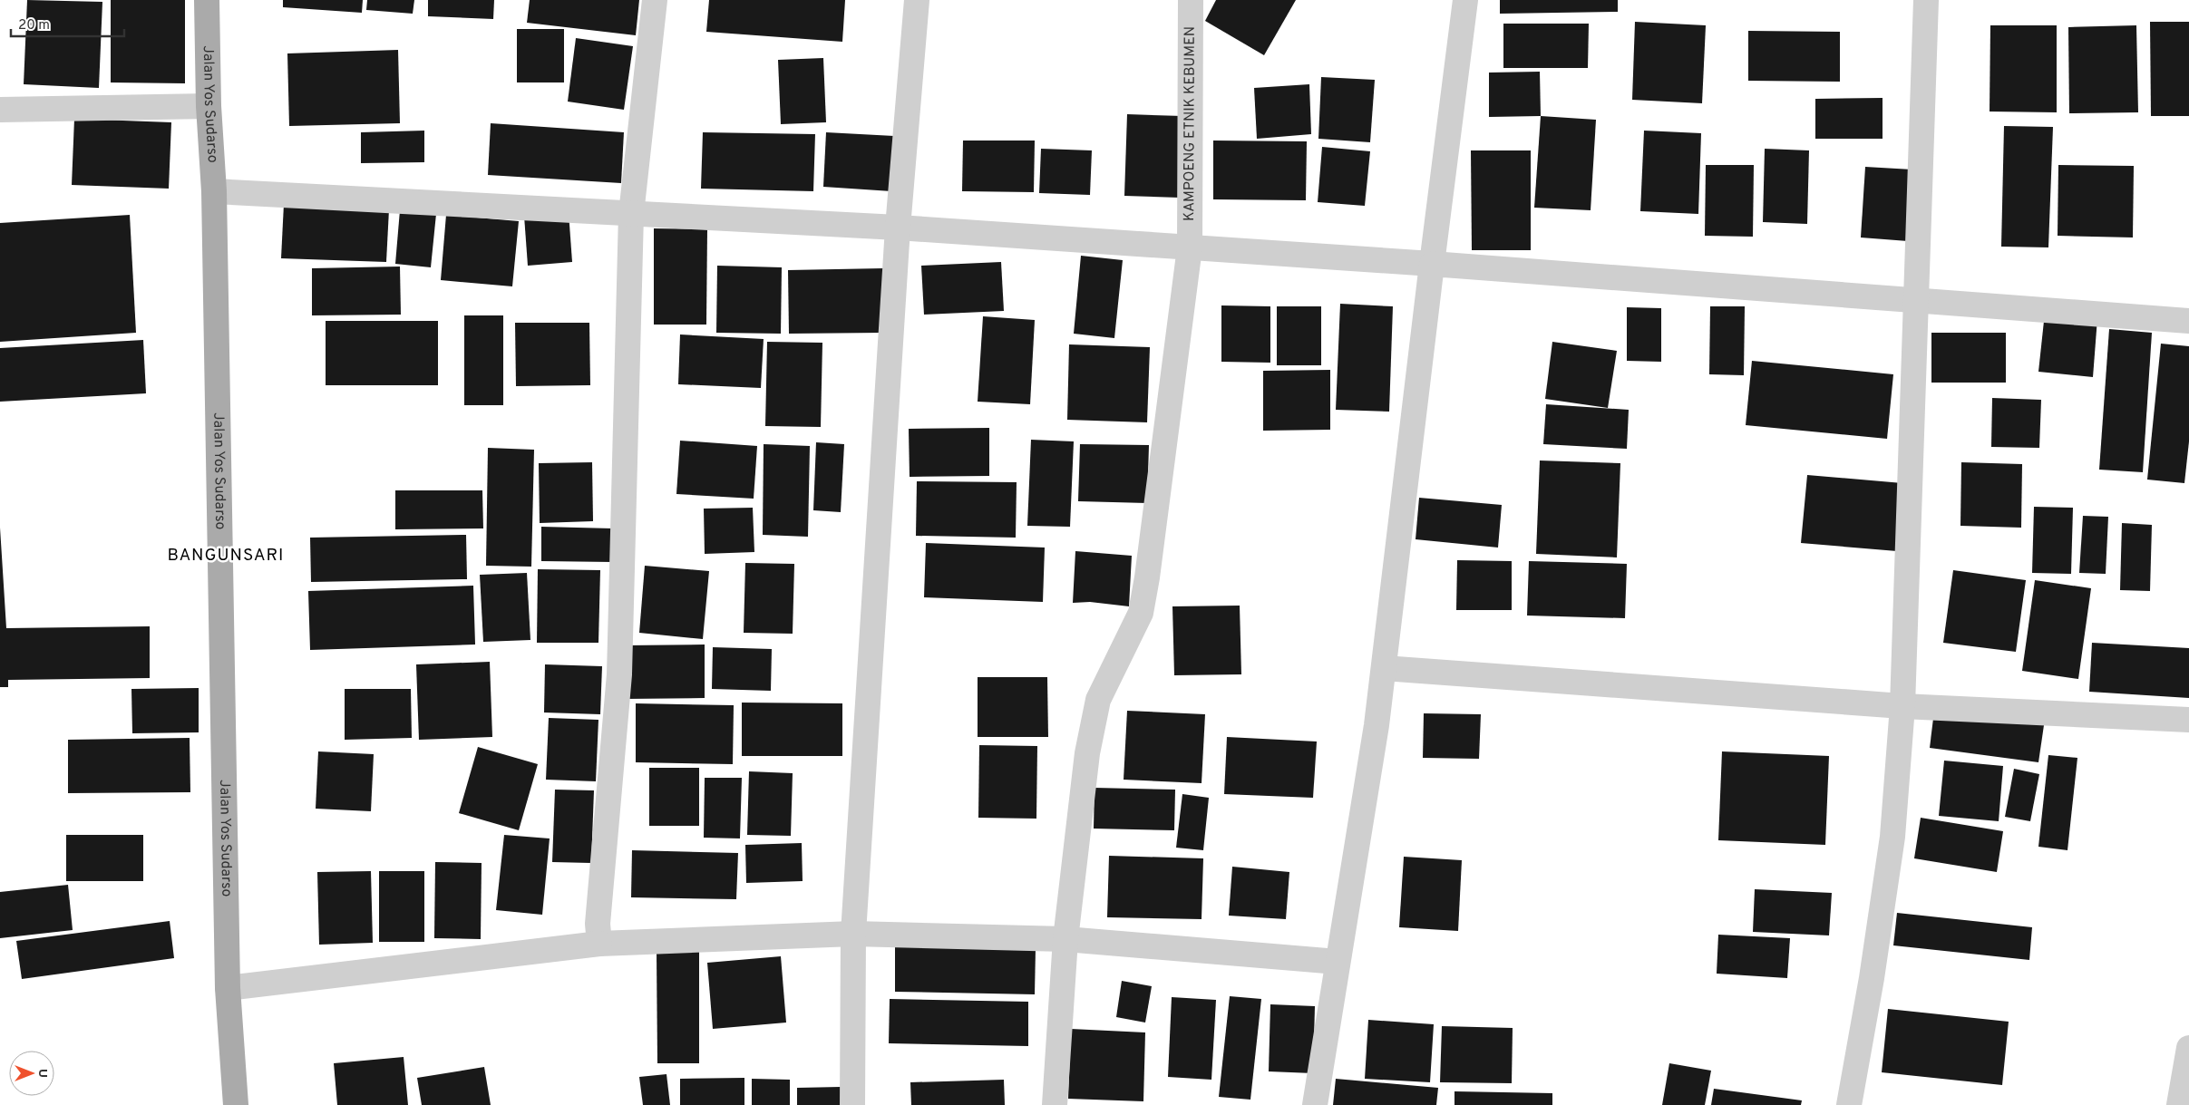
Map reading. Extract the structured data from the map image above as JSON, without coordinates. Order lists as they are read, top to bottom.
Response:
{
  "streets": {
    "main road": ["Jalan Yos Sudarso"],
    "street": ["KAMPOENG ETNIK KEBUMEN"]
  },
  "districts": ["BANGUNSARI"],
  "scale_bar": "20 m",
  "north": "right"
}
